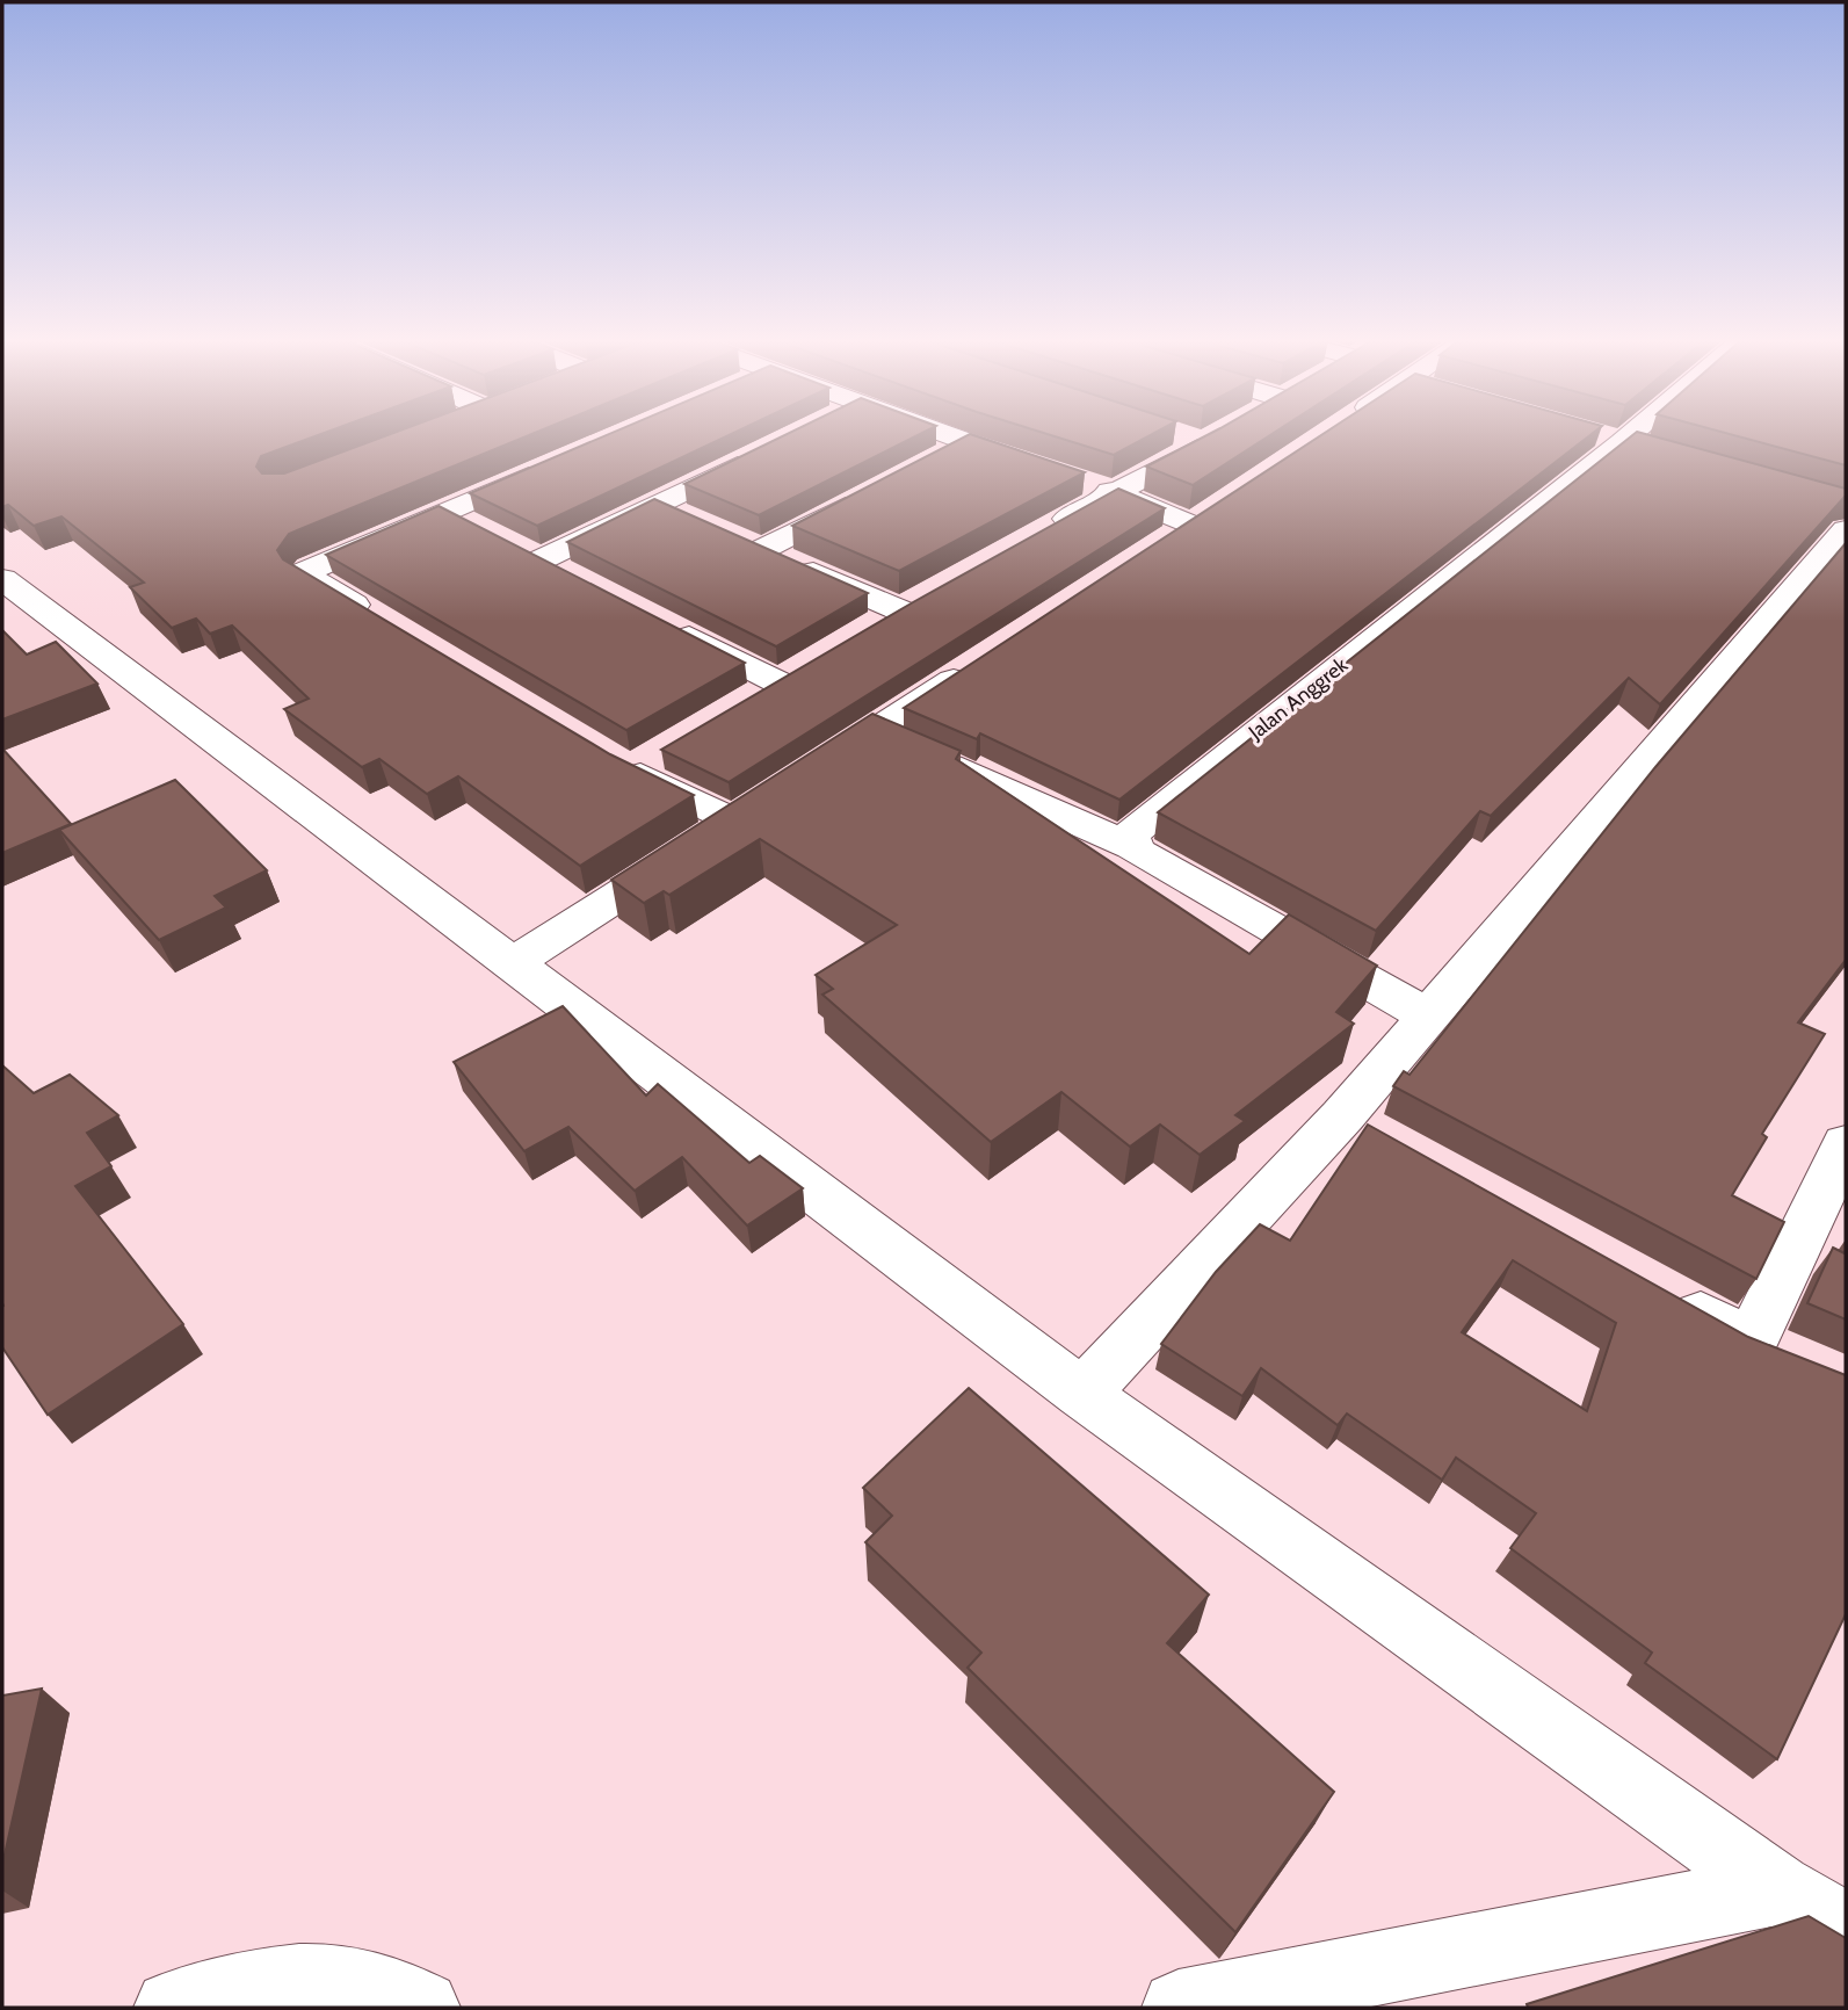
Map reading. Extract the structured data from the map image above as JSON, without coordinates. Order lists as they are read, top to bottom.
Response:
{
  "streets": {
    "street": ["Jalan Anggrek"]
  }
}
